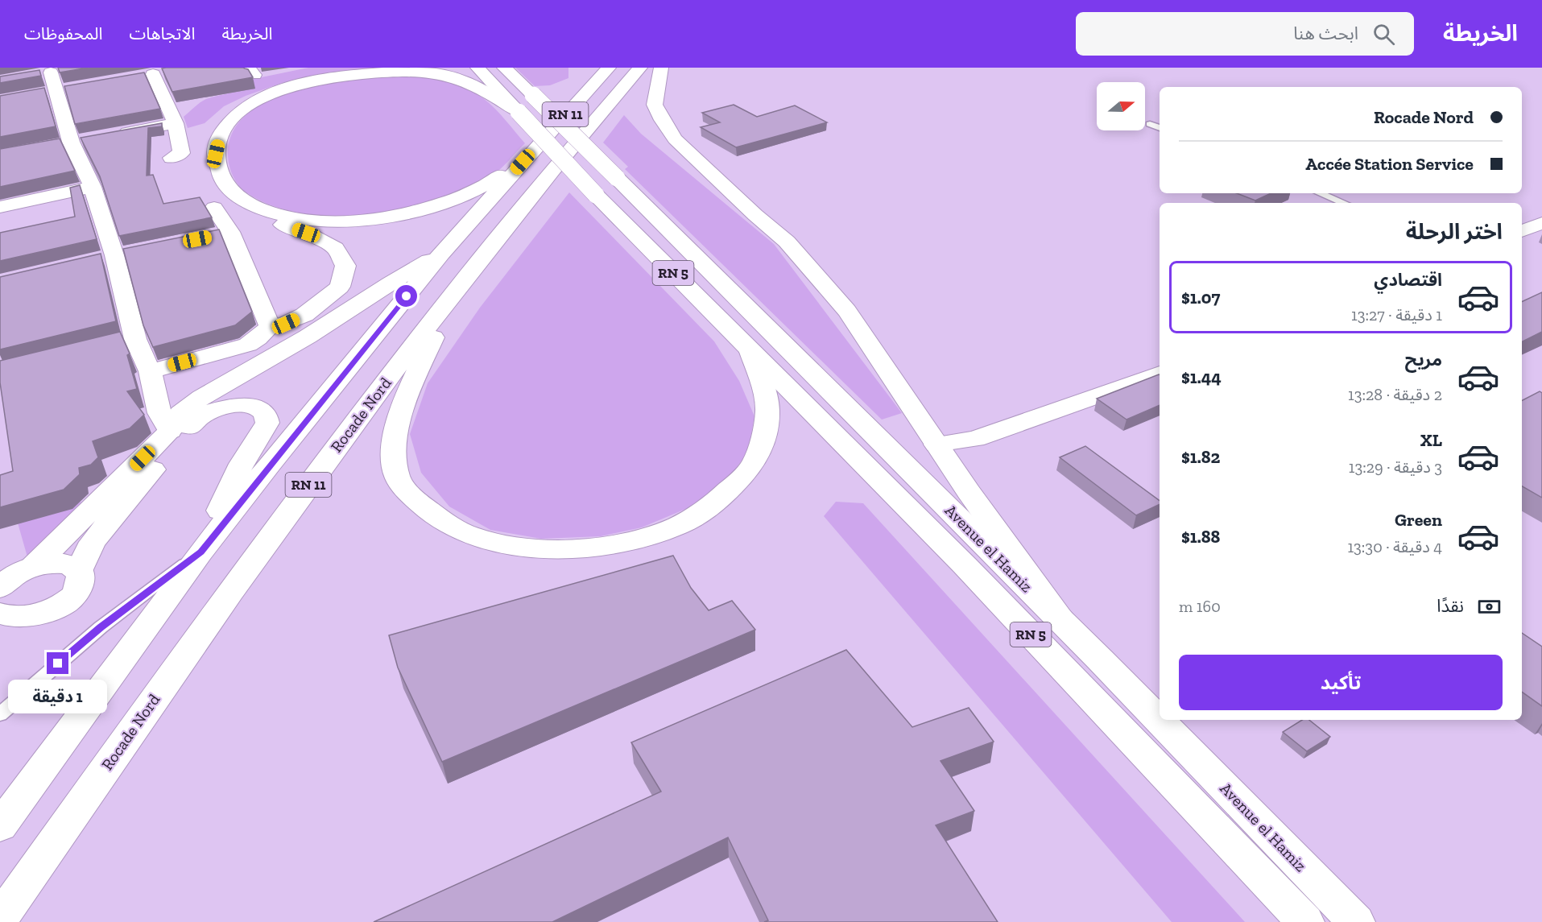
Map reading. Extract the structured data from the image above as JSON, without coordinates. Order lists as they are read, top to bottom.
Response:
{
  "streets": {
    "main road": [
      "RN 11",
      "RN 5",
      "Rocade Nord",
      "Avenue el Hamiz"
    ]
  },
  "north": "right",
  "page": {
    "header": "الخريطة",
    "search": "ابحث هنا",
    "nav": ["الخريطة", "الاتجاهات", "المحفوظات"],
    "banner": ["Rocade Nord", "Accée Station Service"],
    "heading": "اختر الرحلة",
    "list": [
      {
        "name": "اقتصادي",
        "note": "1 دقيقة · 13:27",
        "value": "$1.07"
      },
      {
        "name": "مريح",
        "note": "2 دقيقة · 13:28",
        "value": "$1.44"
      },
      {
        "name": "XL",
        "note": "3 دقيقة · 13:29",
        "value": "$1.82"
      },
      {
        "name": "Green",
        "note": "4 دقيقة · 13:30",
        "value": "$1.88"
      }
    ],
    "pay": ["نقدًا", "160 m"],
    "buttons": "تأكيد",
    "bubble": "1 دقيقة"
  }
}
